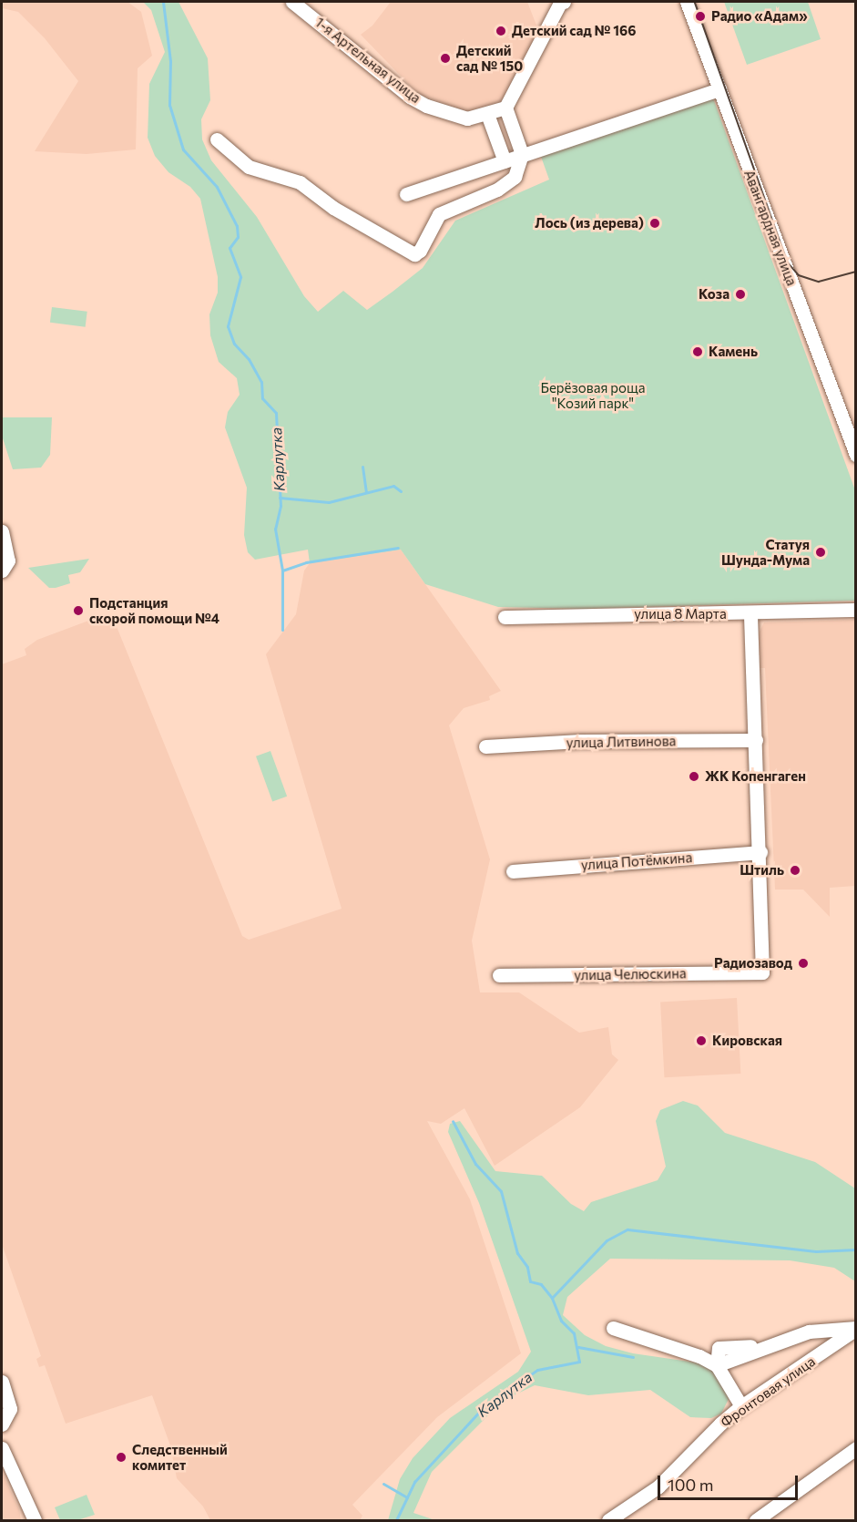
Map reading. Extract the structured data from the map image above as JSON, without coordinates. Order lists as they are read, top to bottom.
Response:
{
  "streets": {
    "street": [
      "1-я Артельная улица",
      "Авангардная улица",
      "улица 8 Марта",
      "улица Литвинова",
      "улица Потёмкина",
      "улица Челюскина",
      "Фронтовая улица"
    ]
  },
  "crossings": [
    ["улица Потёмкина", "улица Челюскина"]
  ],
  "water": ["Карлутка"],
  "parks": ["Берёзовая роща \"Козий парк\""],
  "places": [
    "Радио «Адам»",
    "Детский сад № 166",
    "Детский сад № 150",
    "Лось (из дерева)",
    "Коза",
    "Камень",
    "Статуя Шунда-Мума",
    "Подстанция скорой помощи №4",
    "ЖК Копенгаген",
    "Штиль",
    "Радиозавод",
    "Кировская",
    "Следственный комитет"
  ],
  "scale_bar": "100 m"
}
